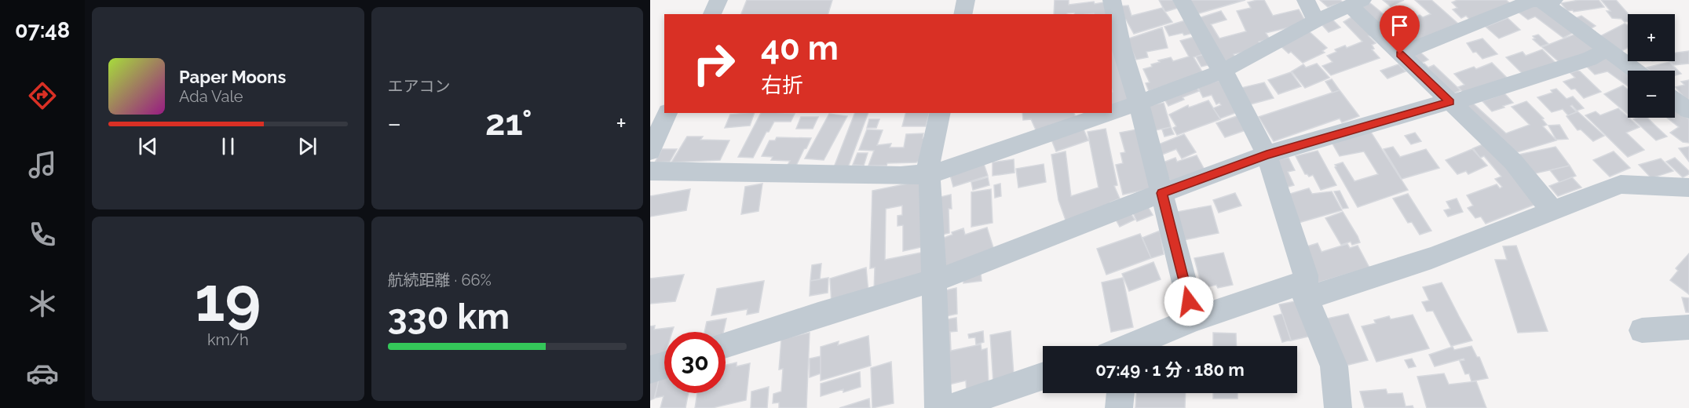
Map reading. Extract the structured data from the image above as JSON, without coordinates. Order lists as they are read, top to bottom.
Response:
{
  "page": {
    "tabs": "07:48",
    "tile": [
      "エアコン",
      ["19", "km/h"],
      ["航続距離 · 66%", "330 km"]
    ],
    "map_buttons": ["+", "−"],
    "turn": ["40 m", "右折"],
    "song": ["Paper Moons", "Ada Vale"],
    "heat": ["−", "21°", "+"],
    "limit": "30",
    "trip": "07:49 · 1 分 · 180 m"
  }
}
